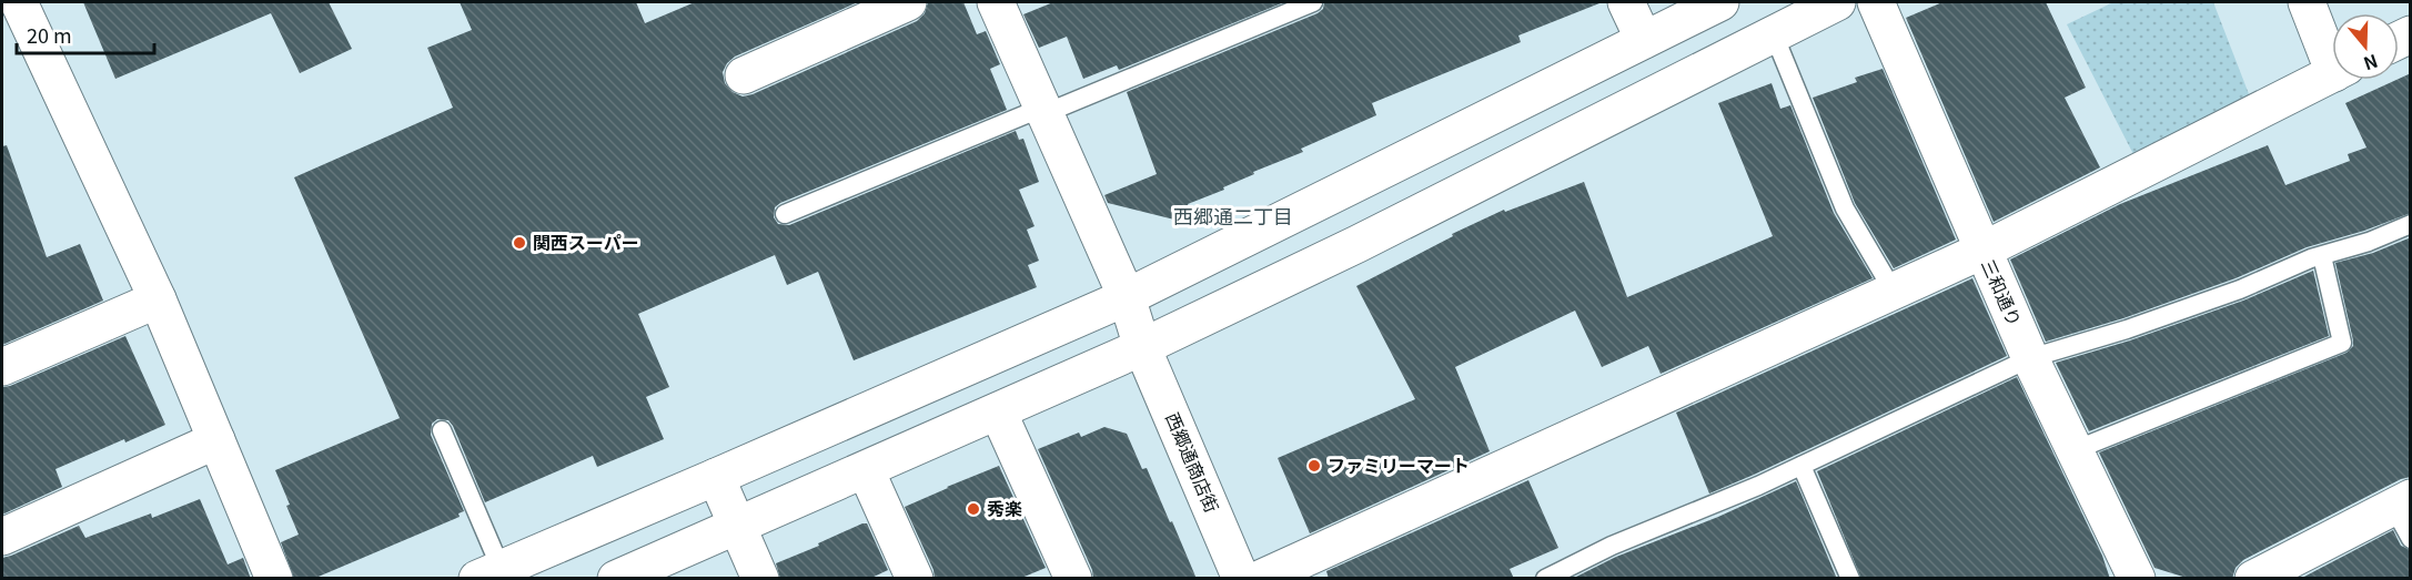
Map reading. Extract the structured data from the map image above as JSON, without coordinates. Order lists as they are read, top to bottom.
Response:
{
  "streets": {
    "street": ["三和通り", "西郷通商店街"]
  },
  "districts": ["西郷通二丁目"],
  "places": ["関西スーパー", "ファミリーマート", "秀楽"],
  "scale_bar": "20 m",
  "north": "bottom"
}
